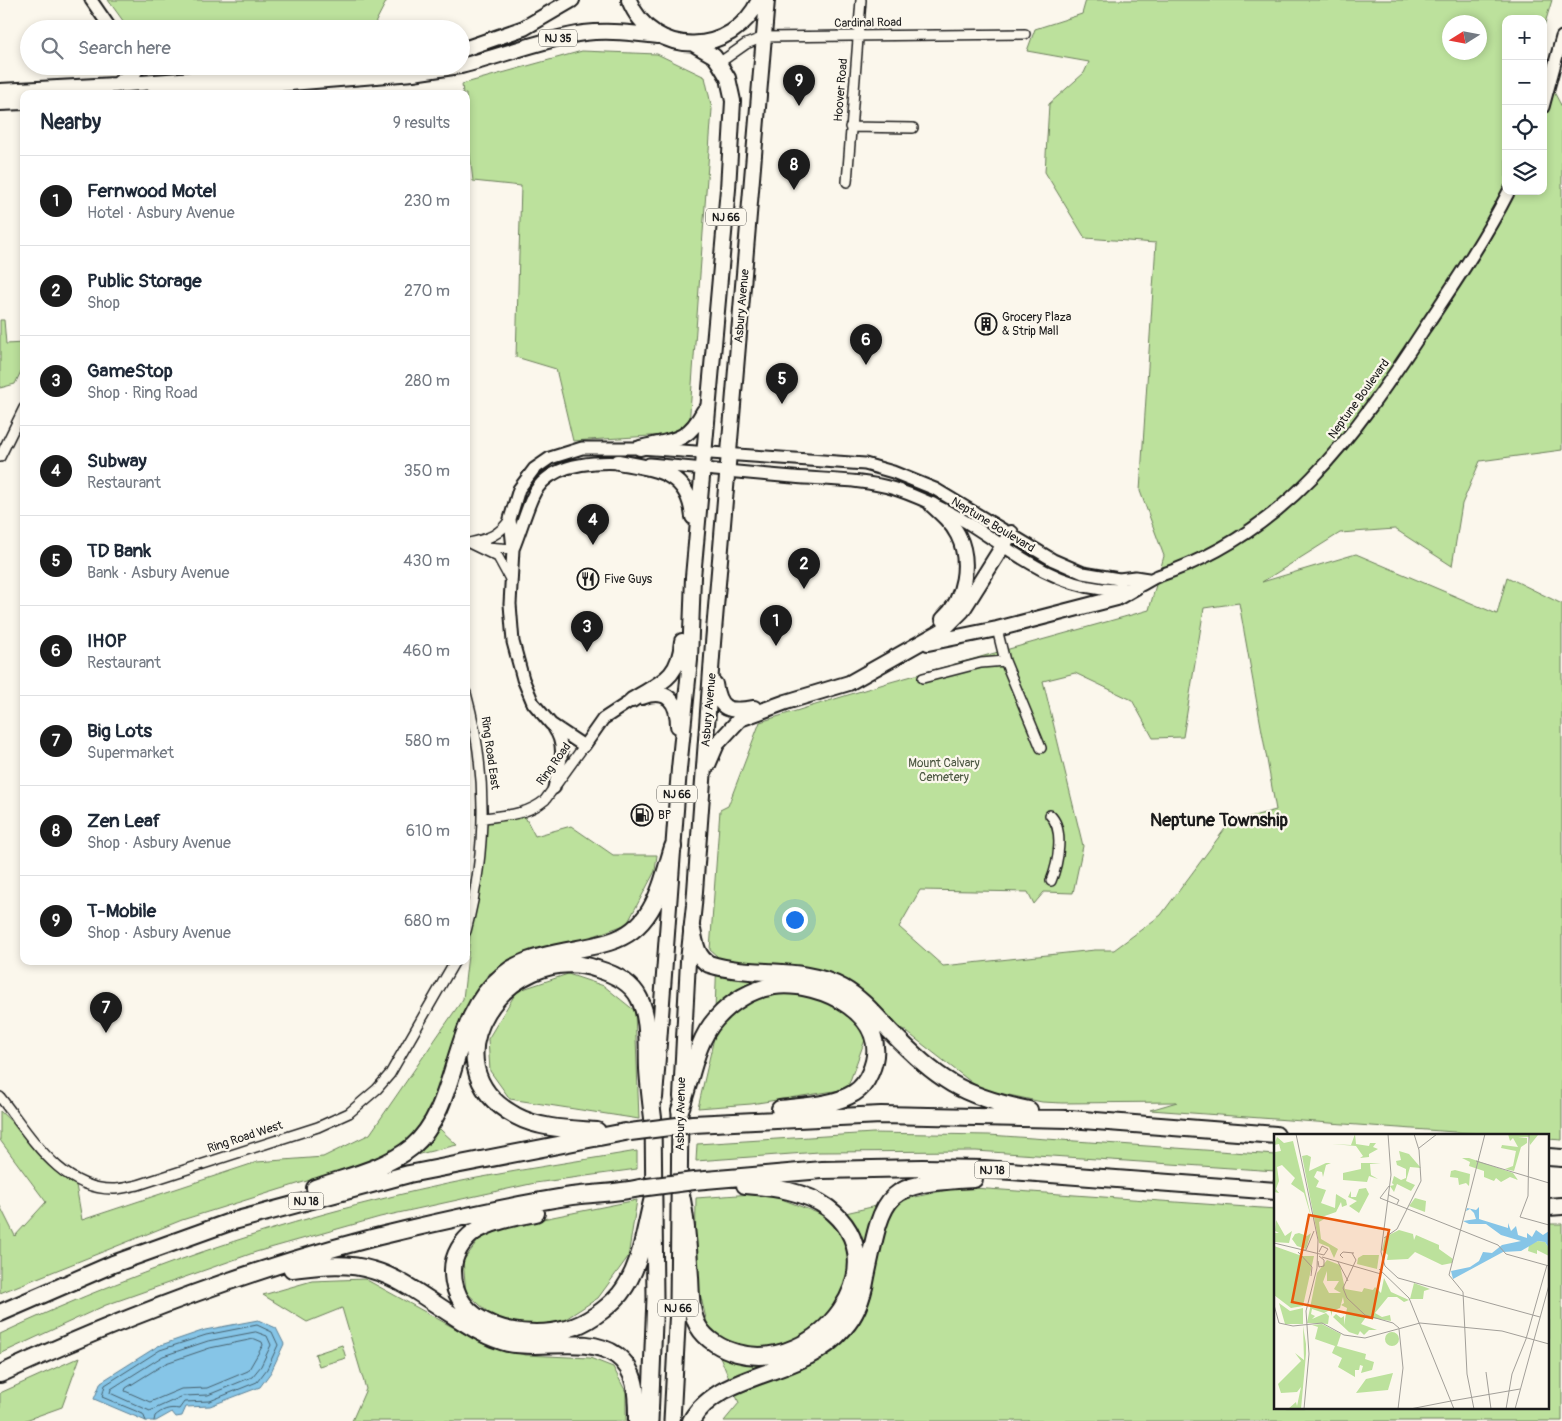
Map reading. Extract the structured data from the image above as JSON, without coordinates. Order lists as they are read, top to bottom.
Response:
{
  "streets": {
    "highway": ["NJ 66", "Asbury Avenue", "NJ 18"],
    "main road": ["NJ 35"],
    "street": [
      "Cardinal Road",
      "Hoover Road",
      "Neptune Boulevard",
      "Ring Road East",
      "Ring Road",
      "Ring Road West"
    ]
  },
  "crossings": [
    ["Cardinal Road", "Hoover Road"],
    ["Cardinal Road", "Asbury Avenue"],
    ["NJ 35", "Asbury Avenue"],
    ["Asbury Avenue", "Neptune Boulevard"],
    ["Asbury Avenue", "NJ 18"],
    ["Ring Road East", "Ring Road"]
  ],
  "districts": ["Neptune Township"],
  "parks": ["Mount Calvary Cemetery"],
  "places": {
    "building": ["Grocery Plaza & Strip Mall"],
    "restaurant": ["Five Guys"],
    "fuel station": ["BP"]
  },
  "north": "left",
  "page": {
    "map_buttons": ["+", "−"],
    "search": "Search here",
    "pins": [
      "9",
      "8",
      "6",
      "5",
      "4",
      "2",
      "1",
      "3",
      "7"
    ],
    "heading": ["Nearby", "9 results"],
    "list": [
      {
        "mark": "1",
        "name": "Fernwood Motel",
        "note": "Hotel · Asbury Avenue",
        "value": "230 m"
      },
      {
        "mark": "2",
        "name": "Public Storage",
        "note": "Shop",
        "value": "270 m"
      },
      {
        "mark": "3",
        "name": "GameStop",
        "note": "Shop · Ring Road",
        "value": "280 m"
      },
      {
        "mark": "4",
        "name": "Subway",
        "note": "Restaurant",
        "value": "350 m"
      },
      {
        "mark": "5",
        "name": "TD Bank",
        "note": "Bank · Asbury Avenue",
        "value": "430 m"
      },
      {
        "mark": "6",
        "name": "IHOP",
        "note": "Restaurant",
        "value": "460 m"
      },
      {
        "mark": "7",
        "name": "Big Lots",
        "note": "Supermarket",
        "value": "580 m"
      },
      {
        "mark": "8",
        "name": "Zen Leaf",
        "note": "Shop · Asbury Avenue",
        "value": "610 m"
      },
      {
        "mark": "9",
        "name": "T-Mobile",
        "note": "Shop · Asbury Avenue",
        "value": "680 m"
      }
    ]
  }
}
